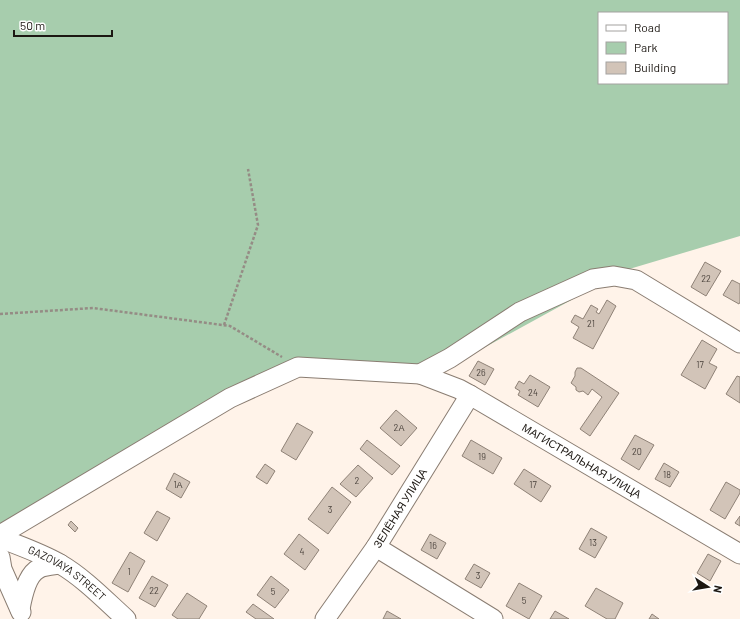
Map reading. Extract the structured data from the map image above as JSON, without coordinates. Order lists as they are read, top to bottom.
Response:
{
  "streets": {
    "street": ["МАГИСТРАЛЬНАЯ УЛИЦА", "ЗЕЛЁНАЯ УЛИЦА", "GAZOVAYA STREET"]
  },
  "crossings": [
    ["МАГИСТРАЛЬНАЯ УЛИЦА", "ЗЕЛЁНАЯ УЛИЦА"]
  ],
  "house_numbers": [
    "22",
    "21",
    "17",
    "26",
    "24",
    "2А",
    "20",
    "19",
    "18",
    "2",
    "1А",
    "17",
    "3",
    "13",
    "16",
    "4",
    "1",
    "3",
    "22",
    "5",
    "5"
  ],
  "legend": ["Road", "Park", "Building"],
  "scale_bar": "50 m",
  "north": "right"
}
